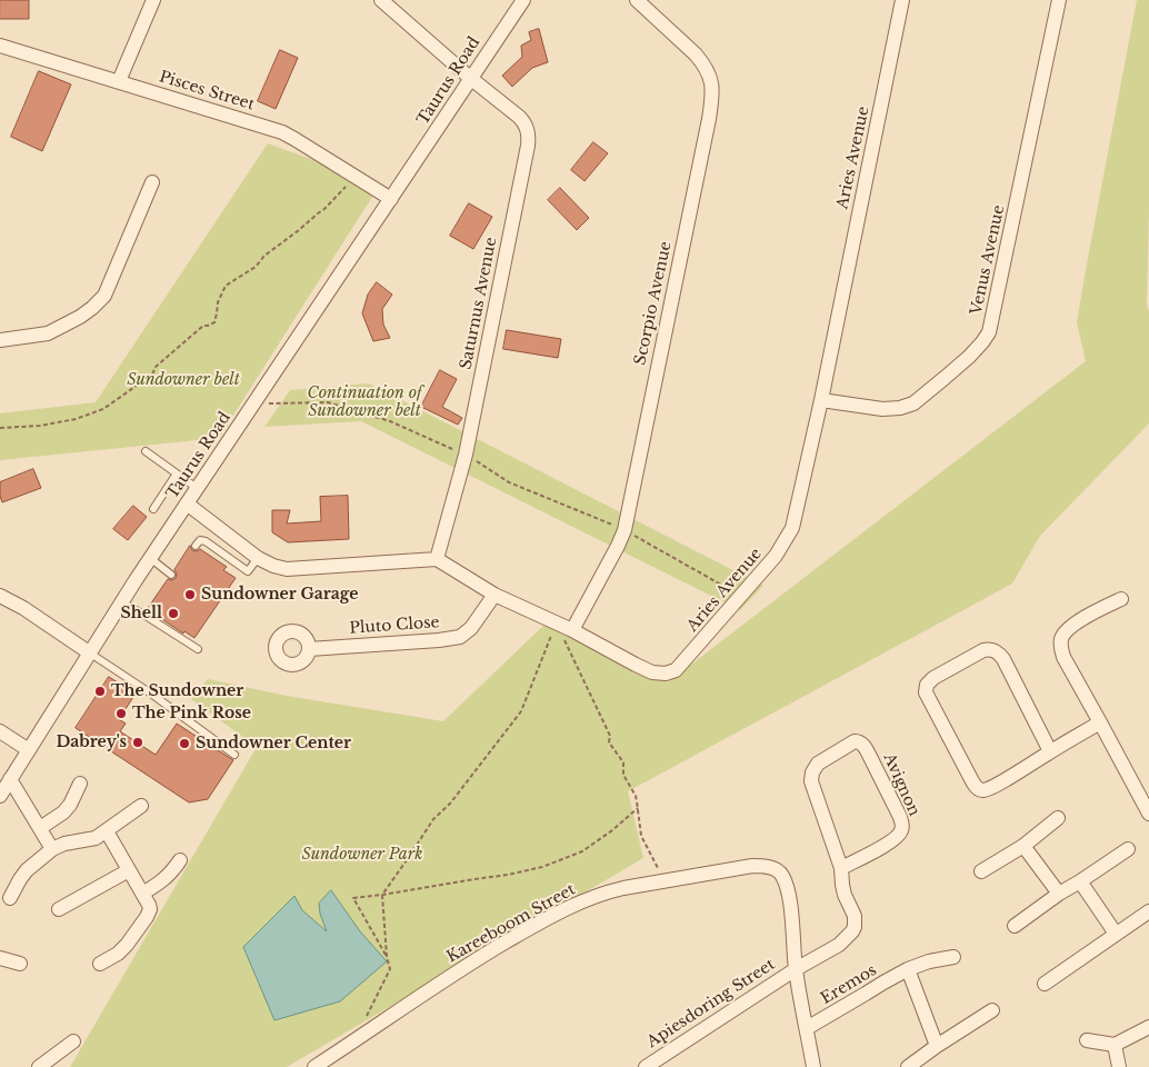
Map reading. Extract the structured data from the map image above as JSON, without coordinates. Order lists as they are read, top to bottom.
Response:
{
  "streets": {
    "street": [
      "Taurus Road",
      "Pisces Street",
      "Aries Avenue",
      "Venus Avenue",
      "Saturnus Avenue",
      "Scorpio Avenue",
      "Pluto Close",
      "Avignon",
      "Kareeboom Street",
      "Eremos",
      "Apiesdoring Street"
    ]
  },
  "crossings": [
    ["Taurus Road", "Pisces Street"],
    ["Taurus Road", "Saturnus Avenue"],
    ["Aries Avenue", "Venus Avenue"],
    ["Aries Avenue", "Saturnus Avenue"],
    ["Aries Avenue", "Scorpio Avenue"],
    ["Aries Avenue", "Pluto Close"],
    ["Avignon", "Kareeboom Street"],
    ["Avignon", "Apiesdoring Street"],
    ["Kareeboom Street", "Eremos"],
    ["Kareeboom Street", "Apiesdoring Street"]
  ],
  "parks": ["Sundowner belt", "Continuation of Sundowner belt", "Sundowner Park"],
  "places": [
    "Sundowner Garage",
    "Shell",
    "The Sundowner",
    "The Pink Rose",
    "Dabrey's",
    "Sundowner Center"
  ]
}
